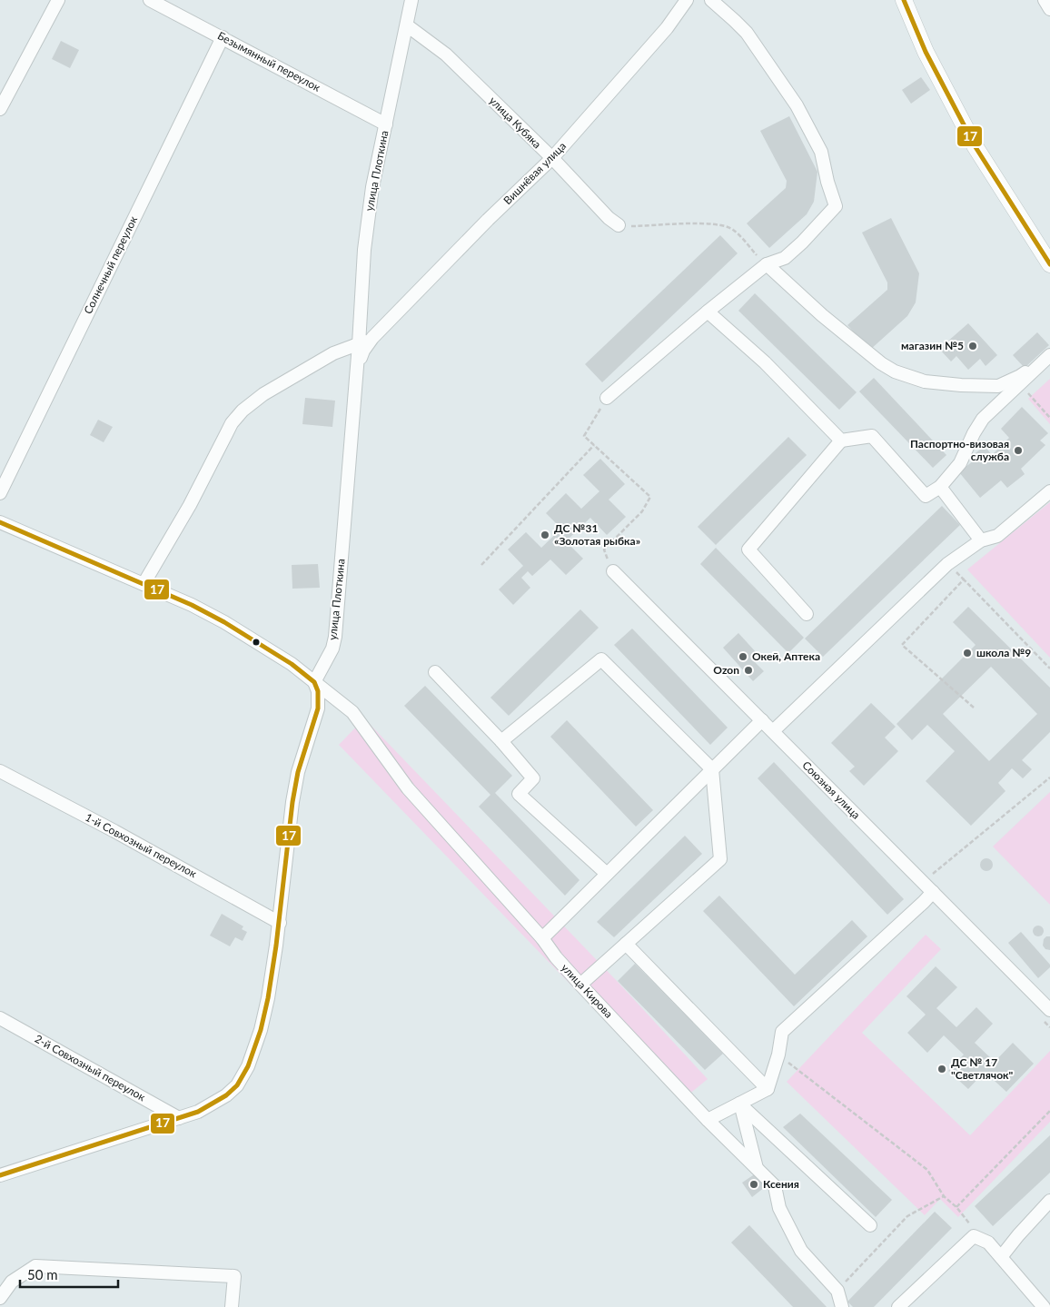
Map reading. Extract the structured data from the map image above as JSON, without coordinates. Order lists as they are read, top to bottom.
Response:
{
  "streets": {
    "street": [
      "Безымянный переулок",
      "улица Кубяка",
      "улица Плоткина",
      "Вишнёвая улица",
      "Солнечный переулок",
      "Союзная улица",
      "1-й Совхозный переулок",
      "улица Кирова",
      "2-й Совхозный переулок"
    ]
  },
  "crossings": [
    ["Безымянный переулок", "улица Плоткина"],
    ["Безымянный переулок", "Солнечный переулок"],
    ["улица Кубяка", "улица Плоткина"],
    ["улица Кубяка", "Вишнёвая улица"],
    ["улица Плоткина", "Вишнёвая улица"],
    ["улица Плоткина", "улица Кирова"]
  ],
  "places": [
    "магазин №5",
    "Паспортно-визовая служба",
    "ДС №31 «Золотая рыбка»",
    "школа №9",
    "Окей, Аптека",
    "Ozon",
    "ДС № 17 \"Светлячок\"",
    "Ксения"
  ],
  "lines": ["transit line 17"],
  "scale_bar": "50 m"
}
